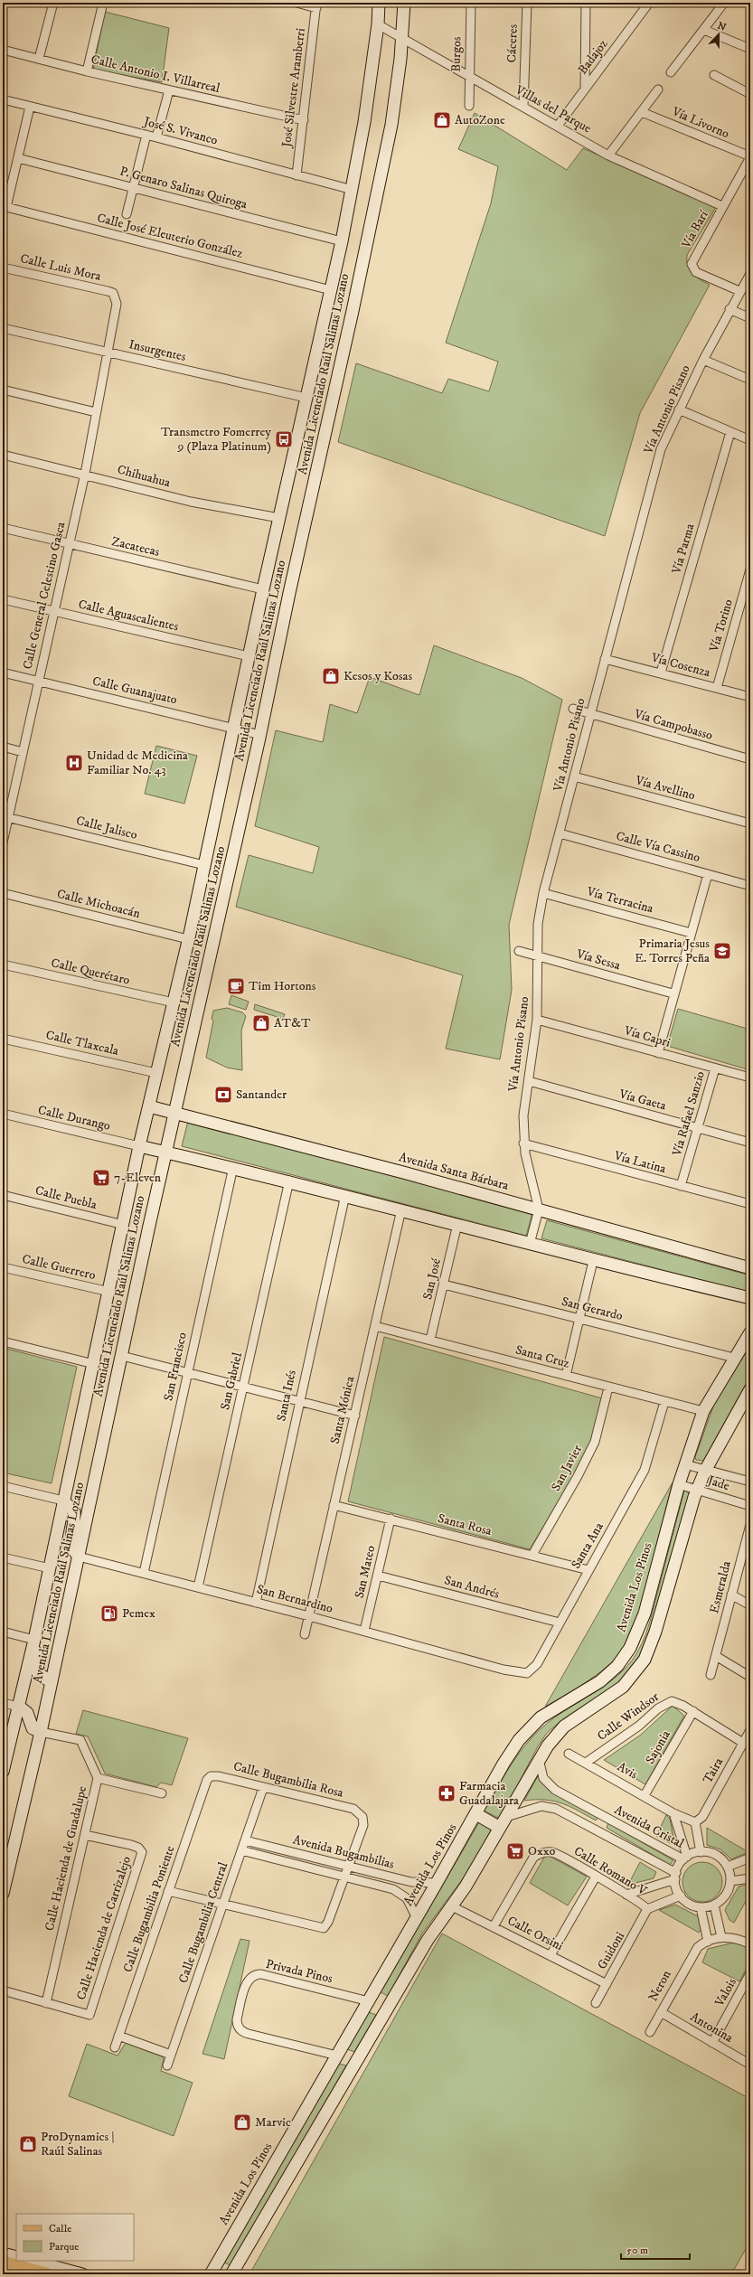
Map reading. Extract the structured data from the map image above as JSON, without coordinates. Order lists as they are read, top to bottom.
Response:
{
  "streets": {
    "main road": ["Avenida Licenciado Raúl Salinas Lozano", "Avenida Santa Bárbara", "Avenida Los Pinos"],
    "street": [
      "Cáceres",
      "Burgos",
      "Badajoz",
      "Calle Antonio I. Villarreal",
      "José Silvestre Aramberri",
      "Villas del Parque",
      "Vía Livorno",
      "José S. Vivanco",
      "P. Genaro Salinas Quiroga",
      "Vía Barí",
      "Calle José Eleuterio González",
      "Calle Luis Mora",
      "Insurgentes",
      "Vía Antonio Pisano",
      "Chihuahua",
      "Zacatecas",
      "Vía Parma",
      "Calle General Celestino Gasca",
      "Calle Aguascalientes",
      "Vía Torino",
      "Vía Cosenza",
      "Calle Guanajuato",
      "Vía Campobasso",
      "Vía Avellino",
      "Calle Jalisco",
      "Calle Vía Cassino",
      "Vía Terracina",
      "Calle Michoacán",
      "Vía Sessa",
      "Calle Querétaro",
      "Vía Capri",
      "Calle Tlaxcala",
      "Vía Gaeta",
      "Vía Rafael Sanzio",
      "Calle Durango",
      "Vía Latina",
      "Calle Puebla",
      "Calle Guerrero",
      "San José",
      "San Gerardo",
      "Santa Cruz",
      "San Francisco",
      "San Gabriel",
      "Santa Inés",
      "Santa Mónica",
      "San Javier",
      "Jade",
      "Santa Rosa",
      "Santa Ana",
      "San Mateo",
      "San Andrés",
      "Esmeralda",
      "San Bernardino",
      "Calle Windsor",
      "Sajonia",
      "Avis",
      "Taira",
      "Calle Bugambilia Rosa",
      "Avenida Cristal",
      "Avenida Bugambilias",
      "Calle Hacienda de Guadalupe",
      "Calle Romano V",
      "Calle Bugambilia Poniente",
      "Calle Bugambilia Central",
      "Calle Hacienda de Carrizalejo",
      "Calle Orsini",
      "Guidoni",
      "Privada Pinos",
      "Neron",
      "Valois",
      "Antonina"
    ]
  },
  "crossings": [
    ["Cáceres", "Villas del Parque"],
    ["Burgos", "Villas del Parque"],
    ["Badajoz", "Villas del Parque"],
    ["Calle Antonio I. Villarreal", "José Silvestre Aramberri"],
    ["José Silvestre Aramberri", "José S. Vivanco"],
    ["Villas del Parque", "Vía Barí"],
    ["Villas del Parque", "Avenida Licenciado Raúl Salinas Lozano"],
    ["Vía Livorno", "Vía Barí"],
    ["José S. Vivanco", "Avenida Licenciado Raúl Salinas Lozano"],
    ["P. Genaro Salinas Quiroga", "Avenida Licenciado Raúl Salinas Lozano"],
    ["Vía Barí", "Vía Antonio Pisano"],
    ["Calle José Eleuterio González", "Avenida Licenciado Raúl Salinas Lozano"],
    ["Calle Luis Mora", "Calle General Celestino Gasca"],
    ["Insurgentes", "Avenida Licenciado Raúl Salinas Lozano"],
    ["Insurgentes", "Calle General Celestino Gasca"],
    ["Avenida Licenciado Raúl Salinas Lozano", "Chihuahua"],
    ["Avenida Licenciado Raúl Salinas Lozano", "Zacatecas"],
    ["Avenida Licenciado Raúl Salinas Lozano", "Calle Aguascalientes"],
    ["Avenida Licenciado Raúl Salinas Lozano", "Calle Guanajuato"],
    ["Avenida Licenciado Raúl Salinas Lozano", "Calle Jalisco"],
    ["Avenida Licenciado Raúl Salinas Lozano", "Calle Michoacán"],
    ["Avenida Licenciado Raúl Salinas Lozano", "Calle Querétaro"],
    ["Avenida Licenciado Raúl Salinas Lozano", "Calle Tlaxcala"],
    ["Avenida Licenciado Raúl Salinas Lozano", "Calle Durango"],
    ["Avenida Licenciado Raúl Salinas Lozano", "Avenida Santa Bárbara"],
    ["Avenida Licenciado Raúl Salinas Lozano", "Calle Puebla"],
    ["Avenida Licenciado Raúl Salinas Lozano", "Calle Guerrero"],
    ["Avenida Licenciado Raúl Salinas Lozano", "San Bernardino"],
    ["Avenida Licenciado Raúl Salinas Lozano", "Calle Hacienda de Guadalupe"],
    ["Vía Antonio Pisano", "Vía Cosenza"],
    ["Vía Antonio Pisano", "Vía Campobasso"],
    ["Vía Antonio Pisano", "Vía Avellino"],
    ["Vía Antonio Pisano", "Calle Vía Cassino"],
    ["Vía Antonio Pisano", "Vía Terracina"],
    ["Vía Antonio Pisano", "Vía Sessa"],
    ["Vía Antonio Pisano", "Vía Capri"],
    ["Vía Antonio Pisano", "Vía Gaeta"],
    ["Vía Antonio Pisano", "Vía Latina"],
    ["Vía Antonio Pisano", "Avenida Santa Bárbara"],
    ["Chihuahua", "Calle General Celestino Gasca"],
    ["Zacatecas", "Calle General Celestino Gasca"],
    ["Vía Parma", "Vía Cosenza"],
    ["Calle General Celestino Gasca", "Calle Aguascalientes"],
    ["Calle General Celestino Gasca", "Calle Guanajuato"],
    ["Calle General Celestino Gasca", "Calle Jalisco"],
    ["Vía Torino", "Vía Cosenza"],
    ["Vía Capri", "Vía Rafael Sanzio"],
    ["Vía Gaeta", "Vía Rafael Sanzio"],
    ["Vía Rafael Sanzio", "Vía Latina"],
    ["San José", "San Gerardo"],
    ["San José", "Santa Cruz"],
    ["San Gerardo", "Avenida Los Pinos"],
    ["Santa Cruz", "Santa Mónica"],
    ["Santa Cruz", "San Javier"],
    ["Santa Cruz", "Santa Ana"],
    ["Santa Cruz", "Avenida Los Pinos"],
    ["San Francisco", "San Bernardino"],
    ["San Gabriel", "San Bernardino"],
    ["Santa Inés", "San Bernardino"],
    ["Santa Mónica", "Santa Rosa"],
    ["Santa Mónica", "San Bernardino"],
    ["San Javier", "Santa Rosa"],
    ["Jade", "Avenida Los Pinos"],
    ["Santa Rosa", "Santa Ana"],
    ["Santa Rosa", "San Mateo"],
    ["Santa Ana", "San Andrés"],
    ["Santa Ana", "San Bernardino"],
    ["San Mateo", "San Andrés"],
    ["San Mateo", "San Bernardino"],
    ["Avenida Los Pinos", "Avenida Bugambilias"],
    ["Avenida Los Pinos", "Privada Pinos"],
    ["Calle Windsor", "Sajonia"],
    ["Calle Windsor", "Avis"],
    ["Calle Windsor", "Taira"],
    ["Sajonia", "Avis"],
    ["Avis", "Taira"],
    ["Calle Bugambilia Rosa", "Avenida Bugambilias"],
    ["Calle Bugambilia Rosa", "Calle Bugambilia Poniente"],
    ["Calle Bugambilia Rosa", "Calle Bugambilia Central"],
    ["Avenida Bugambilias", "Calle Bugambilia Central"],
    ["Calle Hacienda de Guadalupe", "Calle Hacienda de Carrizalejo"],
    ["Calle Romano V", "Calle Orsini"],
    ["Calle Romano V", "Guidoni"],
    ["Calle Orsini", "Guidoni"],
    ["Neron", "Antonina"],
    ["Valois", "Antonina"]
  ],
  "places": {
    "shop": [
      "AutoZone",
      "Kesos y Kosas",
      "AT&T",
      "Marvic",
      "ProDynamics | Raúl Salinas"
    ],
    "bus stop": ["Transmetro Fomerrey 9 (Plaza Platinum)"],
    "hospital": ["Unidad de Medicina Familiar No. 43"],
    "school or university": ["Primaria Jesus E. Torres Peña"],
    "cafe": ["Tim Hortons"],
    "bank": ["Santander"],
    "supermarket": ["7-Eleven", "Oxxo"],
    "fuel station": ["Pemex"],
    "pharmacy": ["Farmacia Guadalajara"]
  },
  "legend": ["Calle", "Parque"],
  "scale_bar": "50 m",
  "north": "top"
}
